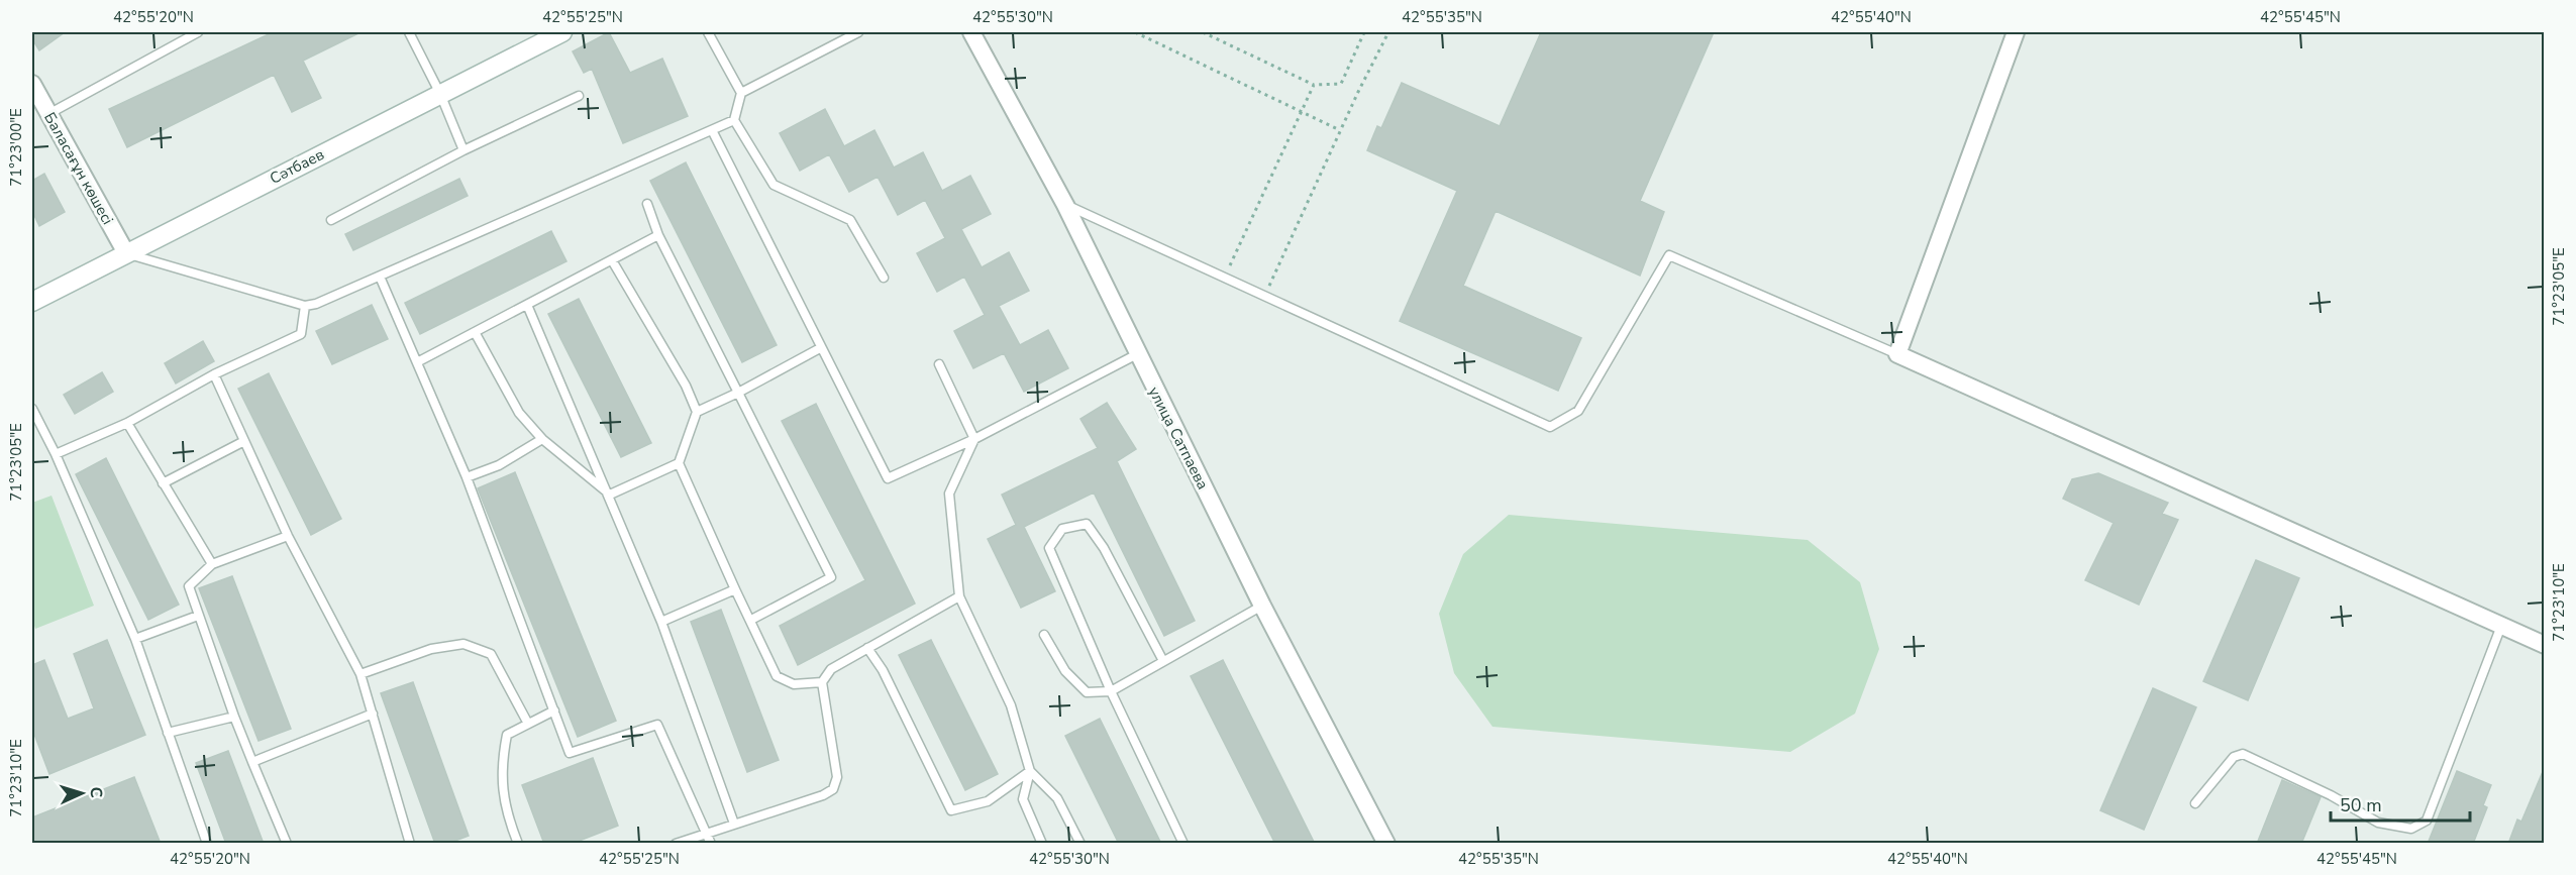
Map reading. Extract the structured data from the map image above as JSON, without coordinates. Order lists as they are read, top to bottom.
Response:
{
  "streets": {
    "street": ["Сәтбаев", "Баласағұн көшесі", "улица Сатпаева"]
  },
  "crossings": [
    ["Сәтбаев", "Баласағұн көшесі"]
  ],
  "scale_bar": "50 m",
  "north": "right",
  "coordinates": [
    "42°55'20\"N",
    "42°55'25\"N",
    "42°55'30\"N",
    "42°55'35\"N",
    "42°55'40\"N",
    "42°55'45\"N",
    "71°23'00\"E",
    "71°23'05\"E",
    "71°23'10\"E"
  ]
}
